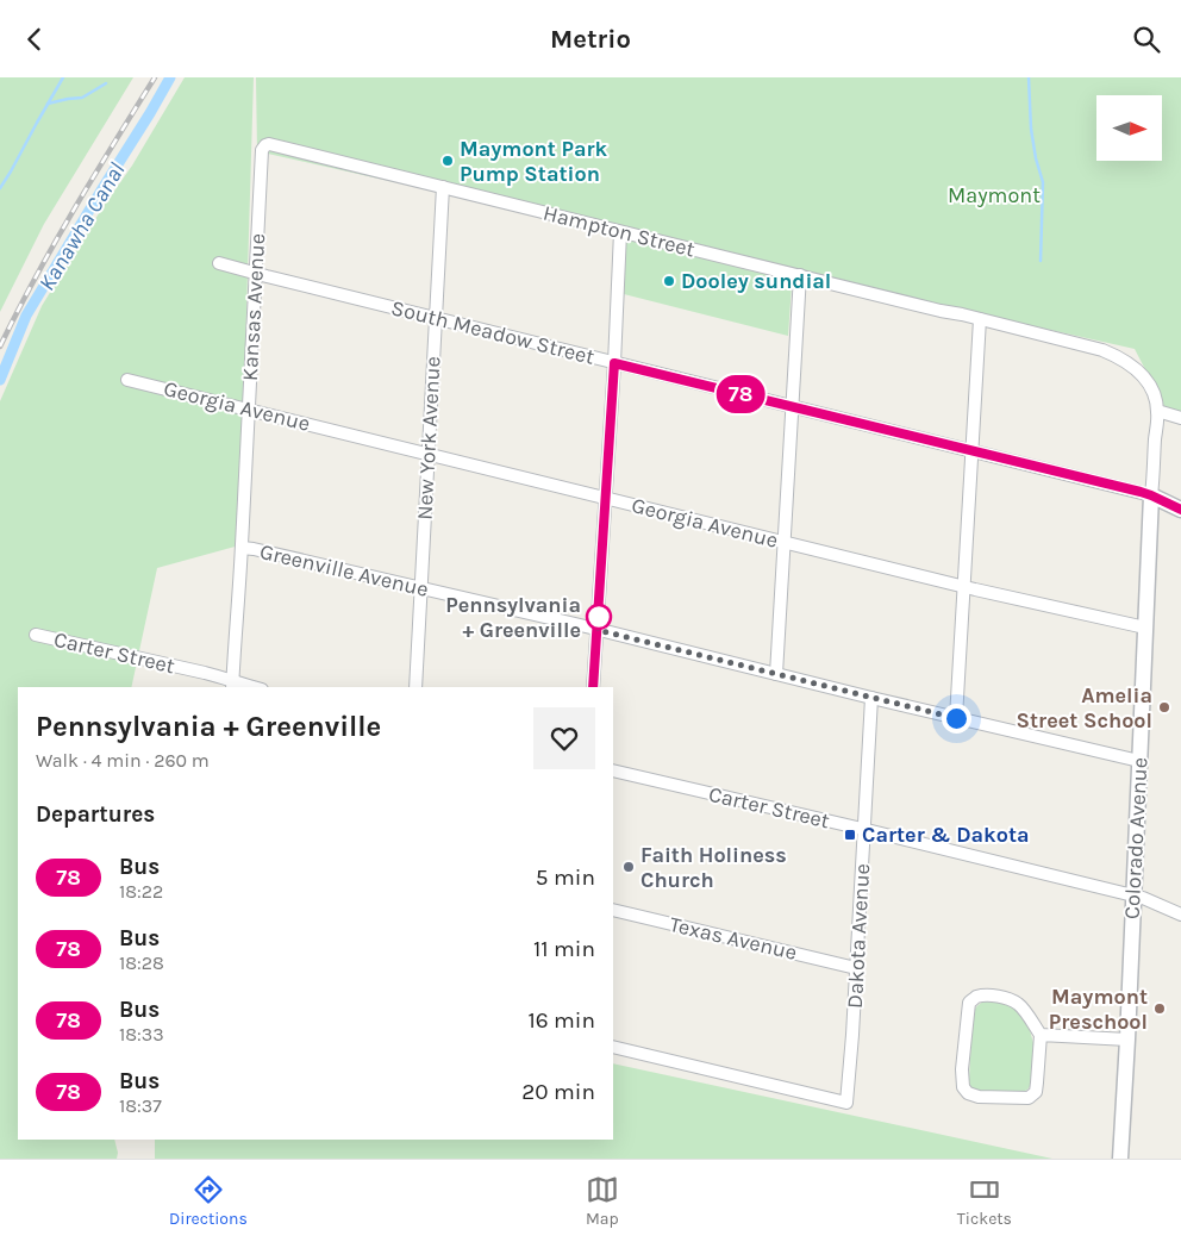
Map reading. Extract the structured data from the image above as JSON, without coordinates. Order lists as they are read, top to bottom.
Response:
{
  "streets": {
    "street": [
      "Hampton Street",
      "Kansas Avenue",
      "South Meadow Street",
      "Georgia Avenue",
      "New York Avenue",
      "Greenville Avenue",
      "Carter Street",
      "Colorado Avenue",
      "Dakota Avenue",
      "Texas Avenue"
    ]
  },
  "crossings": [
    ["Hampton Street", "Kansas Avenue"],
    ["Hampton Street", "New York Avenue"],
    ["Hampton Street", "Colorado Avenue"],
    ["Kansas Avenue", "South Meadow Street"],
    ["Kansas Avenue", "Georgia Avenue"],
    ["Kansas Avenue", "Greenville Avenue"],
    ["Kansas Avenue", "Carter Street"],
    ["South Meadow Street", "New York Avenue"],
    ["South Meadow Street", "Colorado Avenue"],
    ["Georgia Avenue", "New York Avenue"],
    ["Georgia Avenue", "Colorado Avenue"],
    ["New York Avenue", "Greenville Avenue"],
    ["Greenville Avenue", "Colorado Avenue"],
    ["Greenville Avenue", "Dakota Avenue"],
    ["Carter Street", "Colorado Avenue"],
    ["Carter Street", "Dakota Avenue"],
    ["Dakota Avenue", "Texas Avenue"]
  ],
  "water": ["Kanawha Canal"],
  "parks": ["Maymont"],
  "places": {
    "other": [
      "Maymont Park Pump Station",
      "Dooley sundial",
      "Pennsylvania + Greenville",
      "Amelia Street School",
      "Faith Holiness Church",
      "Maymont Preschool"
    ],
    "transit": ["Carter & Dakota"]
  },
  "lines": ["bus line 78"],
  "north": "right",
  "page": {
    "header": "Metrio",
    "on_map": "78",
    "heading": [
      ["Pennsylvania + Greenville", "Walk · 4 min · 260 m"],
      "Departures"
    ],
    "list": [
      {
        "mark": "78",
        "name": "Bus",
        "note": "18:22",
        "value": "5 min"
      },
      {
        "mark": "78",
        "name": "Bus",
        "note": "18:28",
        "value": "11 min"
      },
      {
        "mark": "78",
        "name": "Bus",
        "note": "18:33",
        "value": "16 min"
      },
      {
        "mark": "78",
        "name": "Bus",
        "note": "18:37",
        "value": "20 min"
      }
    ],
    "tabs": ["Directions", "Map", "Tickets"]
  }
}
